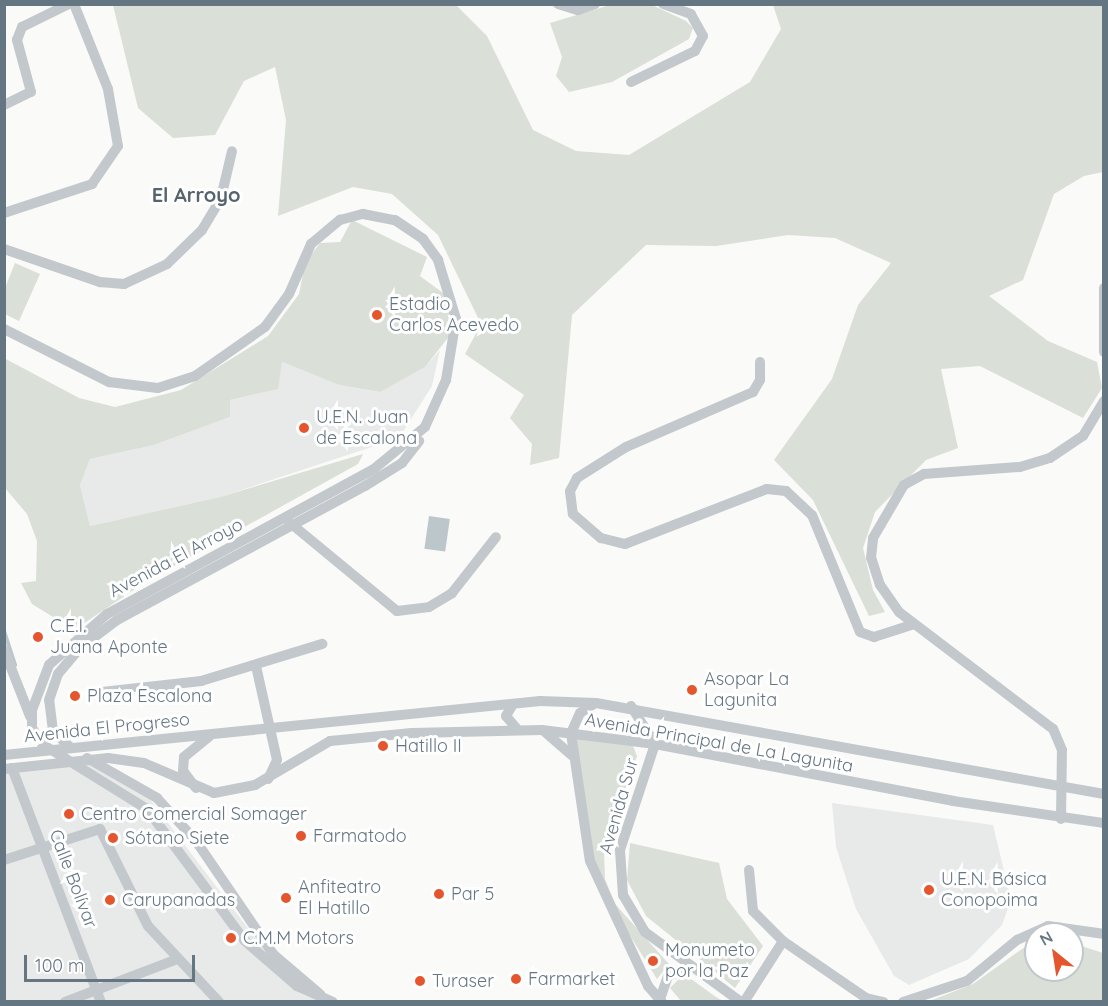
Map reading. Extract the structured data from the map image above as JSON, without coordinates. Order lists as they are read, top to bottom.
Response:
{
  "streets": {
    "street": [
      "Avenida El Arroyo",
      "Avenida El Progreso",
      "Avenida Principal de La Lagunita",
      "Avenida Sur",
      "Calle Bolívar"
    ]
  },
  "crossings": [
    ["Avenida El Arroyo", "Avenida El Progreso"],
    ["Avenida El Progreso", "Avenida Principal de La Lagunita"],
    ["Avenida El Progreso", "Calle Bolívar"],
    ["Avenida Principal de La Lagunita", "Avenida Sur"]
  ],
  "districts": ["El Arroyo"],
  "places": [
    "Estadio Carlos Acevedo",
    "U.E.N. Juan de Escalona",
    "C.E.I. Juana Aponte",
    "Asopar La Lagunita",
    "Plaza Escalona",
    "Hatillo II",
    "Centro Comercial Somager",
    "Farmatodo",
    "Sótano Siete",
    "U.E.N. Básica Conopoima",
    "Par 5",
    "Anfiteatro El Hatillo",
    "Carupanadas",
    "C.M.M Motors",
    "Monumeto por la Paz",
    "Farmarket",
    "Turaser"
  ],
  "scale_bar": "100 m",
  "north": "top left"
}
